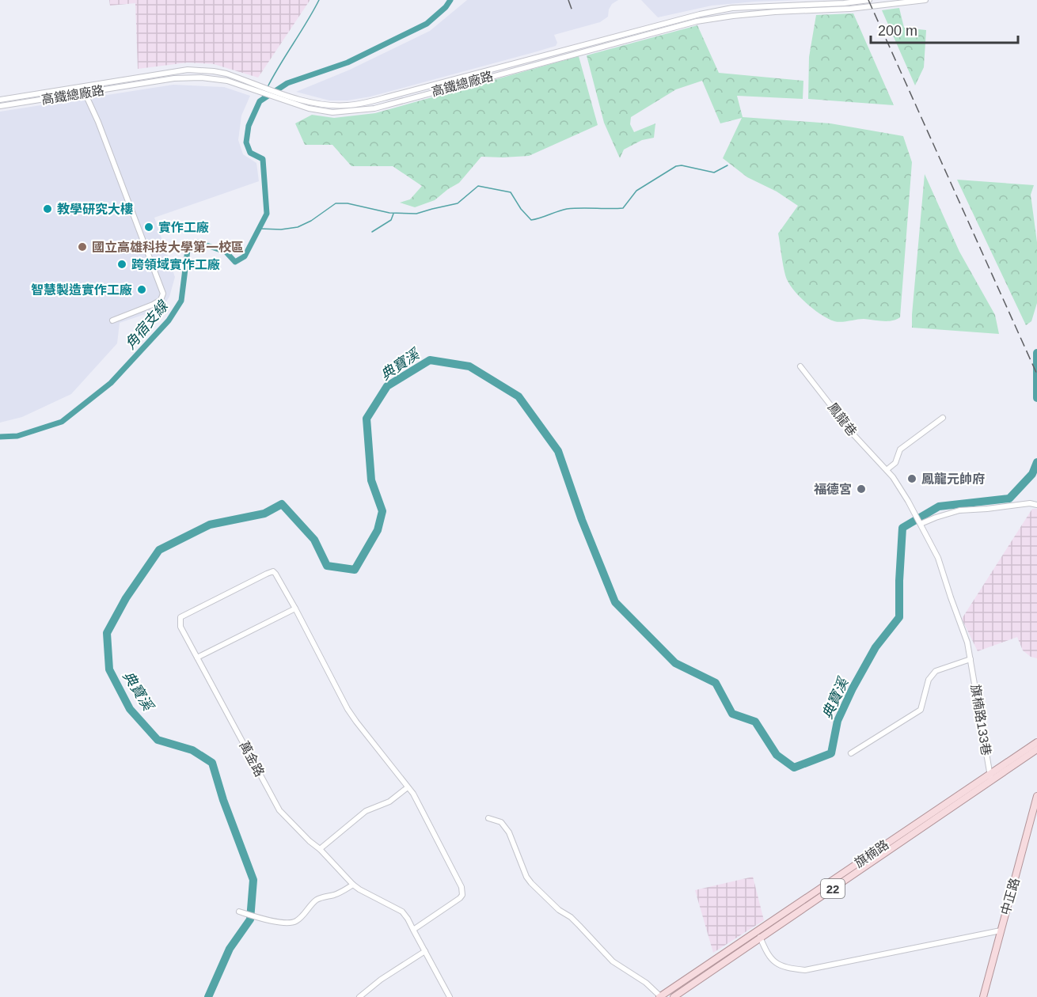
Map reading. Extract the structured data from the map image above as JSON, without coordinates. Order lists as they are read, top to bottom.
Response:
{
  "streets": {
    "main road": ["旗楠路", "22", "中正路"],
    "street": [
      "高鐵總廠路",
      "鳳龍巷",
      "旗楠路133巷",
      "萬金路"
    ]
  },
  "crossings": [
    ["鳳龍巷", "旗楠路133巷"],
    ["旗楠路133巷", "旗楠路"]
  ],
  "water": ["角宿支線", "典寶溪"],
  "places": [
    "教學研究大樓",
    "實作工廠",
    "國立高雄科技大學第一校區",
    "跨領域實作工廠",
    "智慧製造實作工廠",
    "鳳龍元帥府",
    "福德宮"
  ],
  "scale_bar": "200 m"
}
